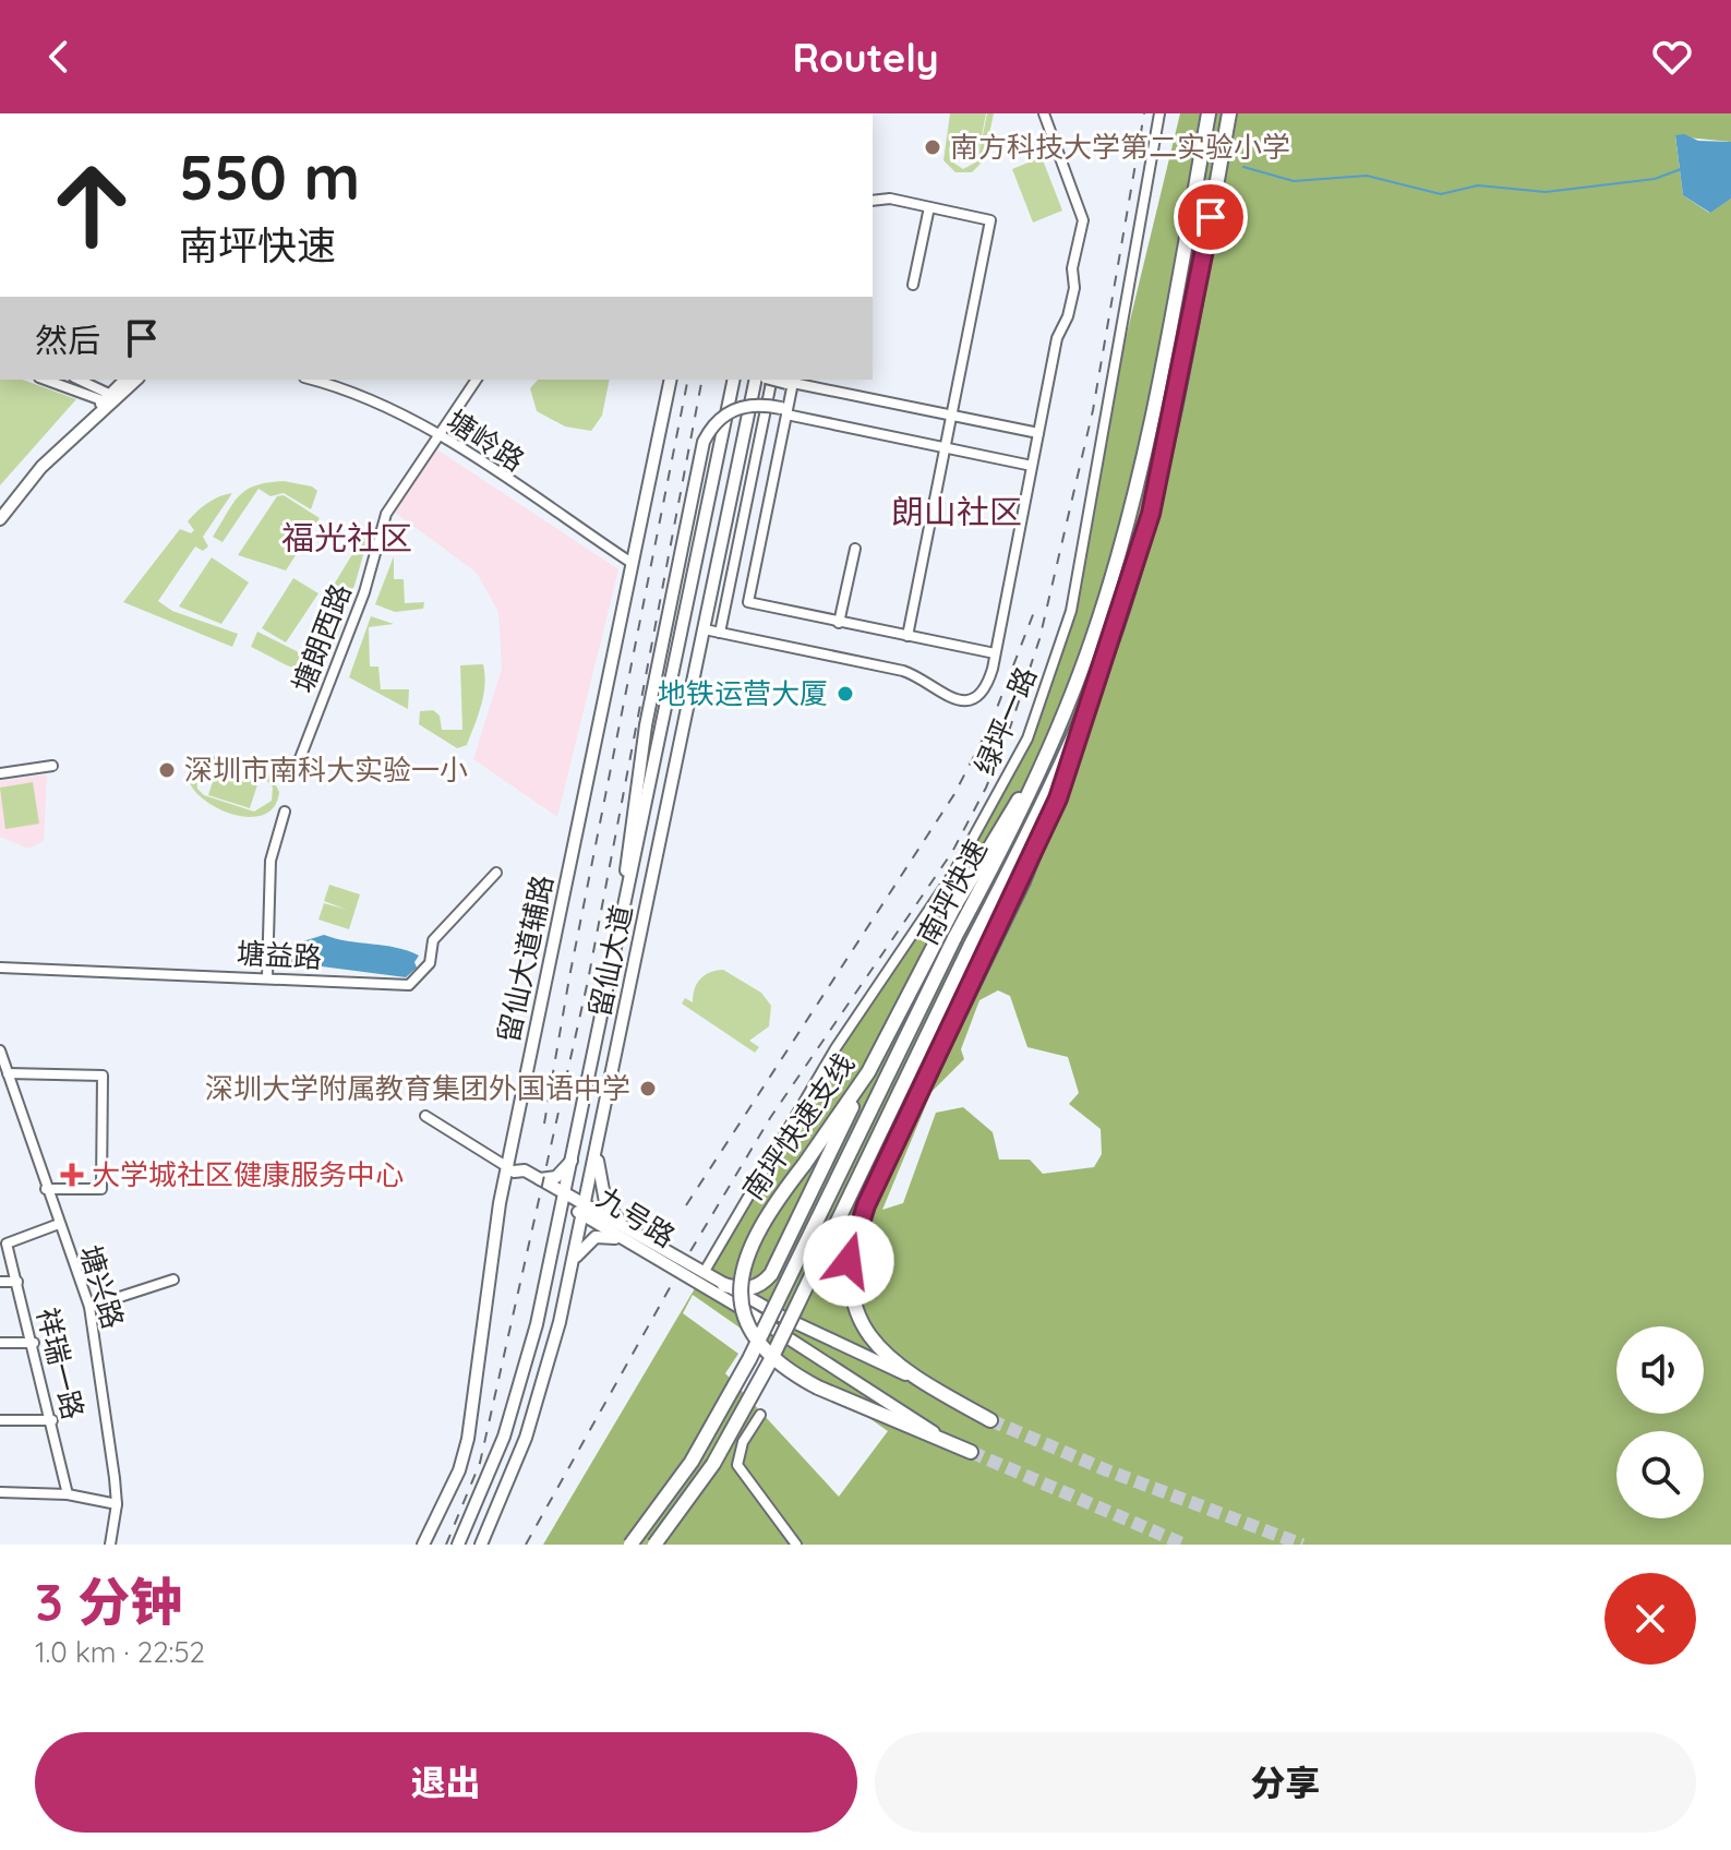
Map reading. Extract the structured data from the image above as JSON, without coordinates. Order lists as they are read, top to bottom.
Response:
{
  "streets": {
    "highway": ["南坪快速", "南坪快速支线"],
    "main road": ["留仙大道辅路", "留仙大道", "九号路"],
    "street": [
      "塘岭路",
      "塘朗西路",
      "绿坪一路",
      "塘益路",
      "塘兴路",
      "祥瑞一路"
    ]
  },
  "crossings": [
    ["塘岭路", "塘朗西路"],
    ["塘岭路", "留仙大道辅路"],
    ["绿坪一路", "九号路"],
    ["南坪快速", "南坪快速支线"],
    ["留仙大道", "九号路"],
    ["南坪快速支线", "九号路"],
    ["塘兴路", "祥瑞一路"]
  ],
  "districts": ["朗山社区", "福光社区"],
  "places": {
    "other": [
      "南方科技大学第二实验小学",
      "地铁运营大厦",
      "深圳市南科大实验一小",
      "深圳大学附属教育集团外国语中学"
    ],
    "health": ["大学城社区健康服务中心"]
  },
  "page": {
    "header": "Routely",
    "turn": ["550 m", "南坪快速"],
    "then": "然后",
    "heading": ["3 分钟", "1.0 km · 22:52"],
    "buttons": ["退出", "分享"]
  }
}
